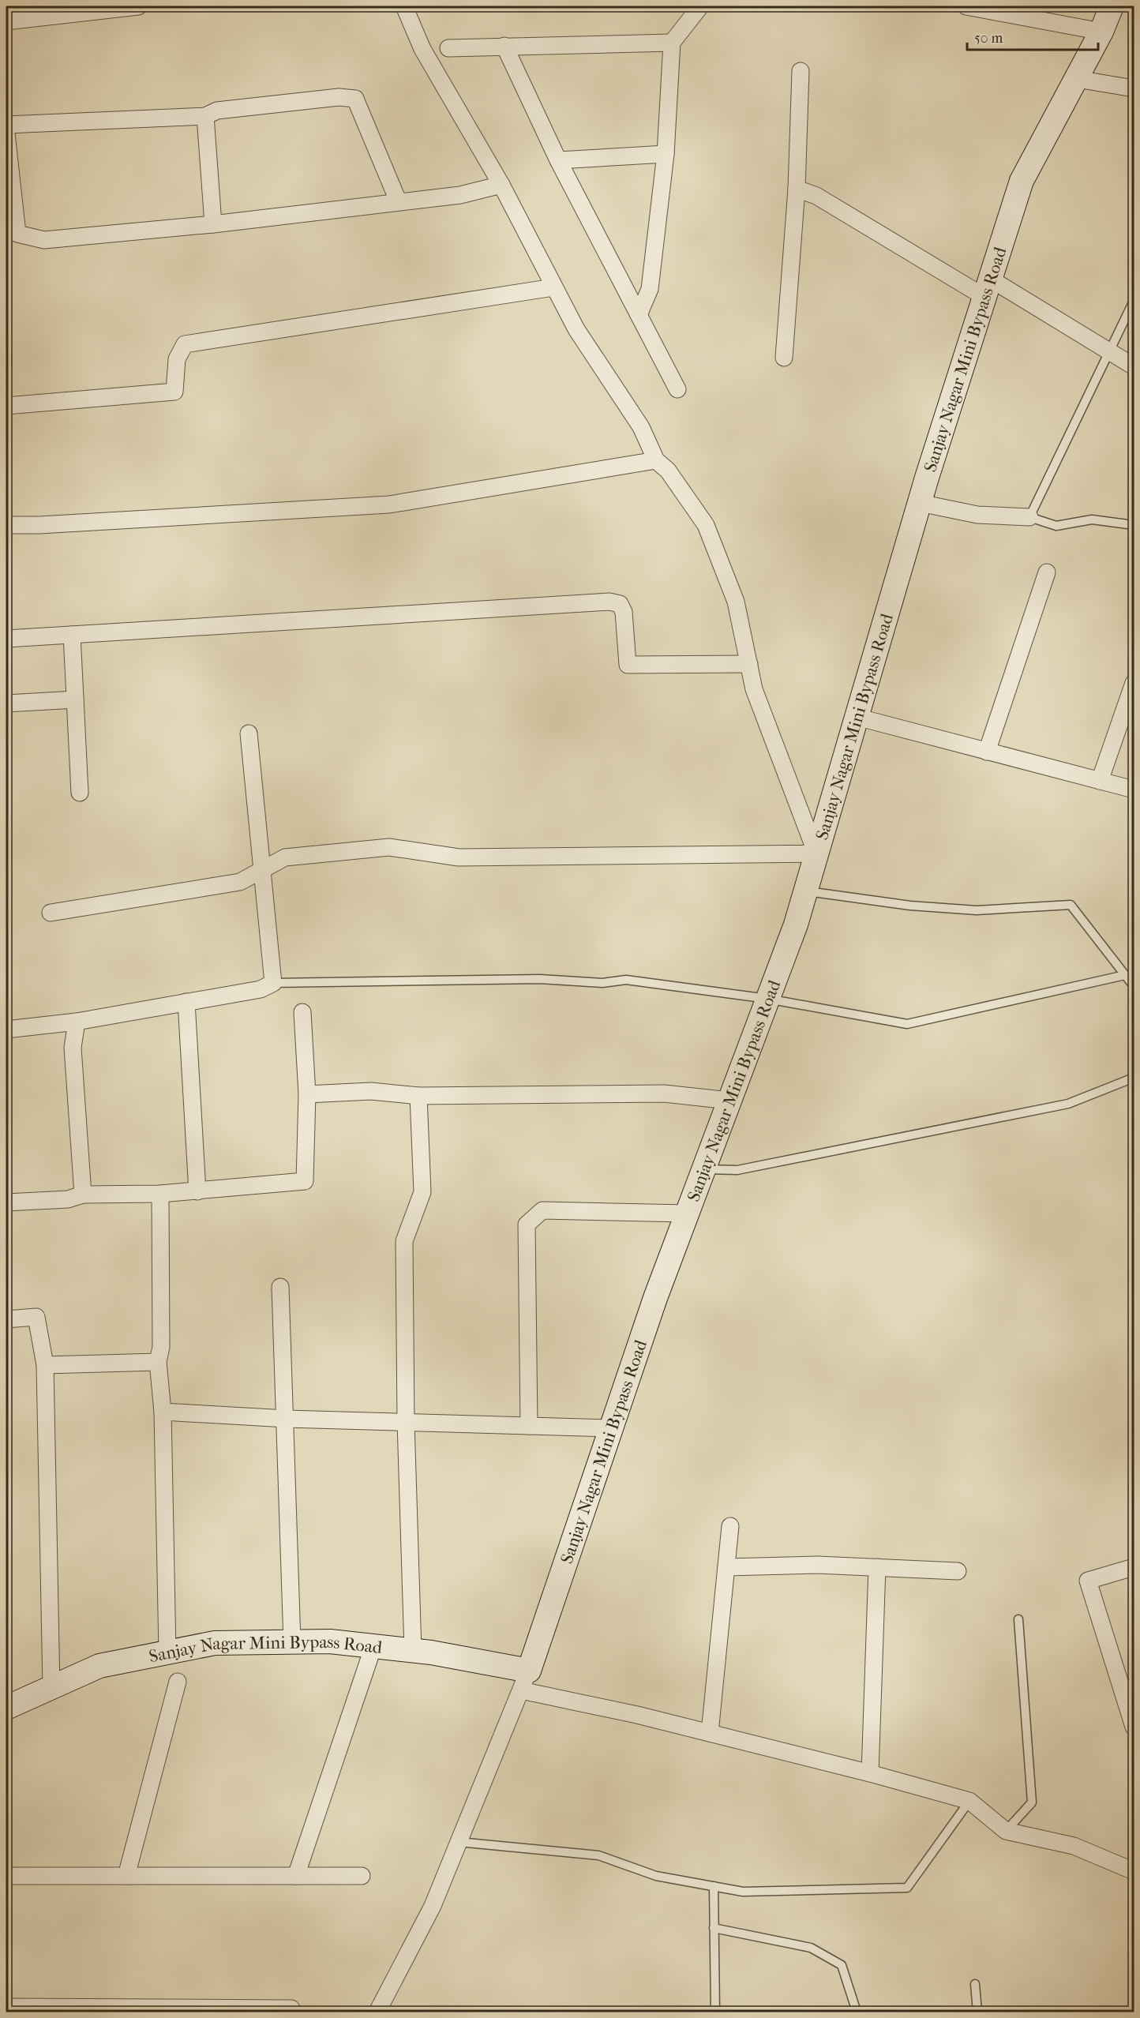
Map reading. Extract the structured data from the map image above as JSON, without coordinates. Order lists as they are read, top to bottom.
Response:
{
  "streets": {
    "street": ["Sanjay Nagar Mini Bypass Road"]
  },
  "scale_bar": "50 m"
}
